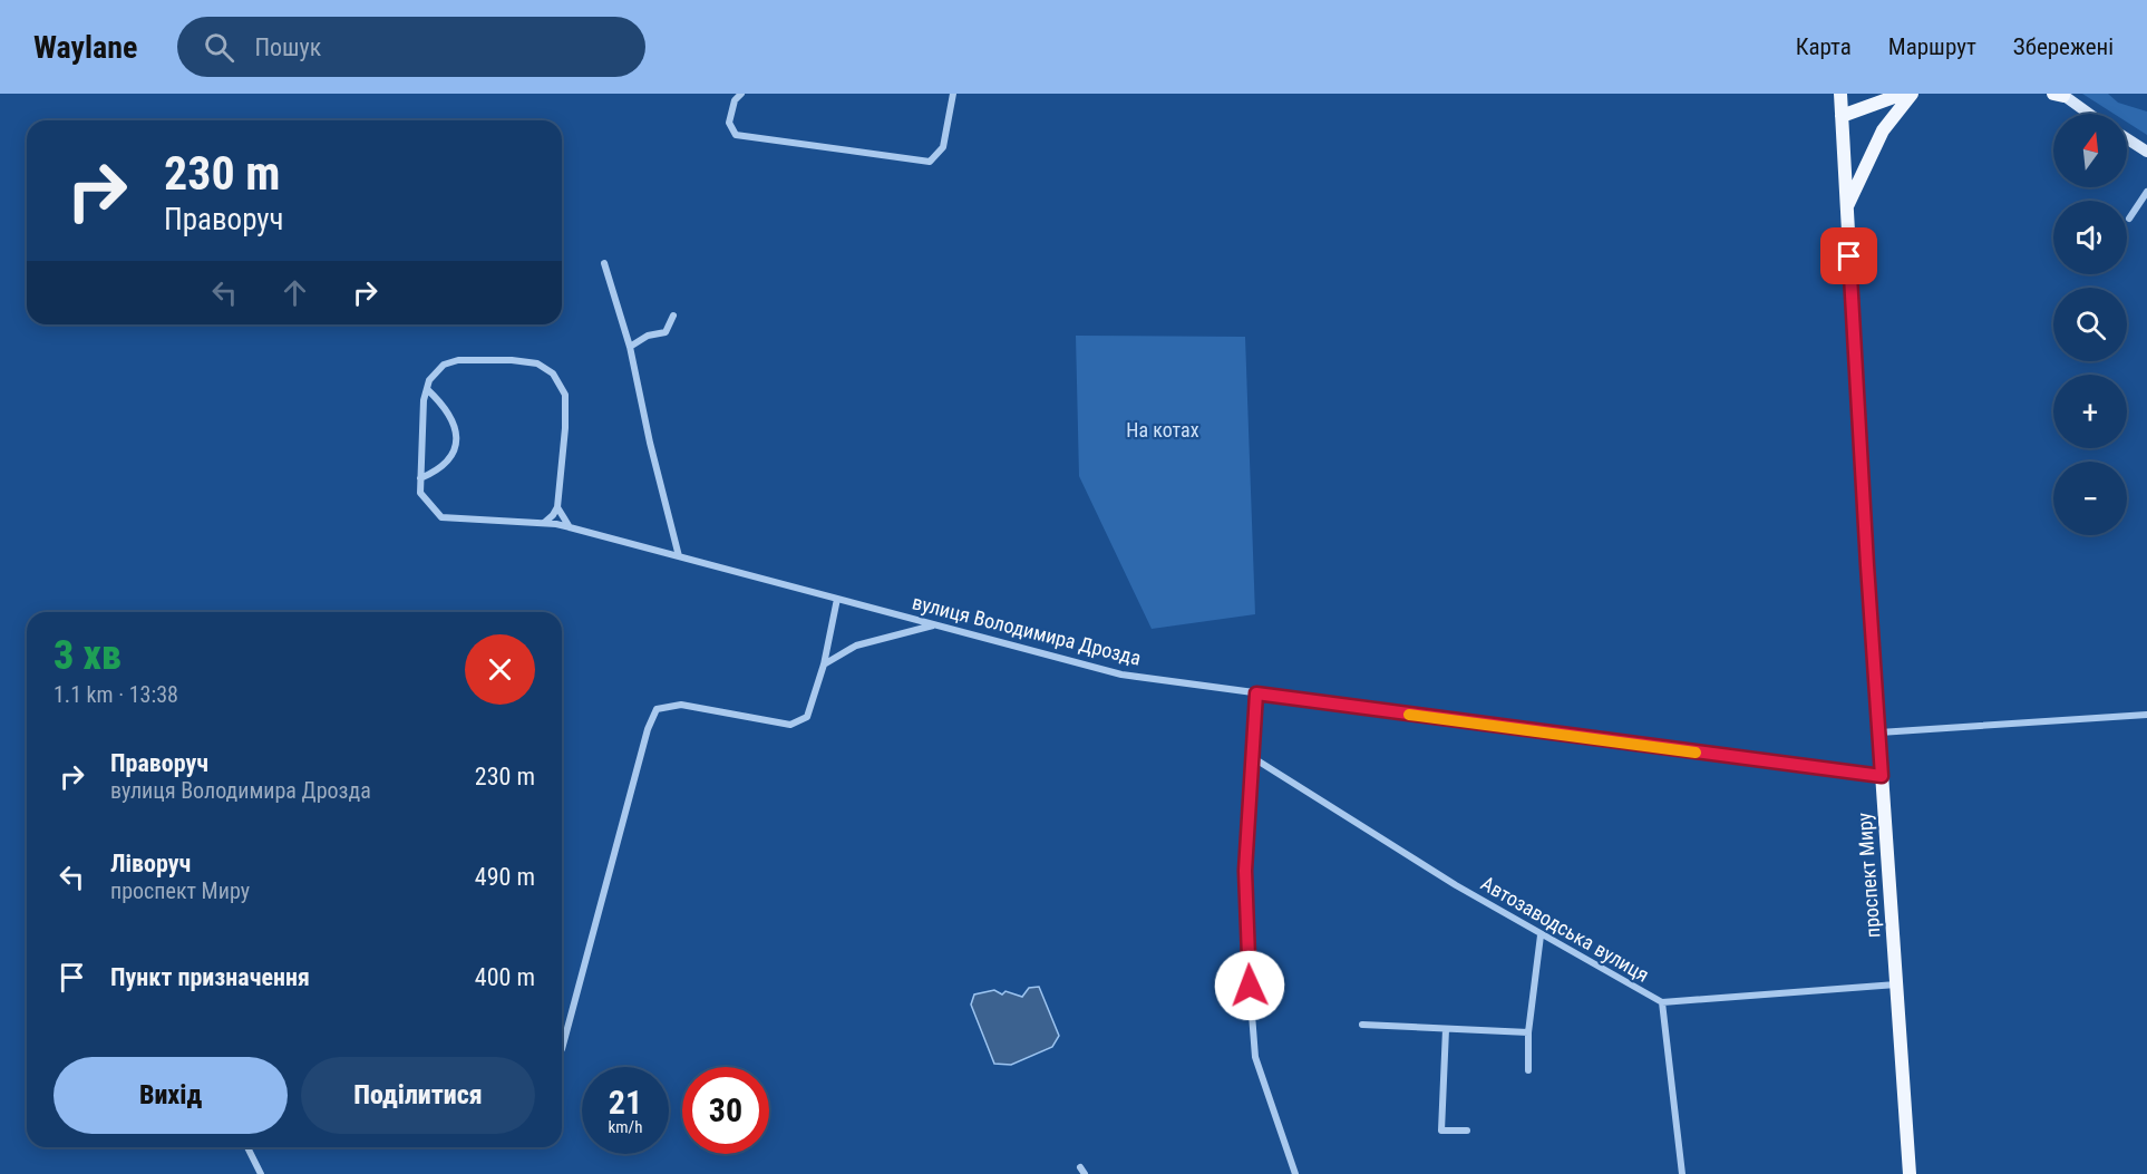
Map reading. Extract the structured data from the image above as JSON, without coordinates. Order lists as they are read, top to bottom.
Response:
{
  "streets": {
    "main road": ["проспект Миру"],
    "street": ["вулиця Володимира Дрозда", "Автозаводська вулиця"]
  },
  "crossings": [
    ["вулиця Володимира Дрозда", "проспект Миру"],
    ["проспект Миру", "Автозаводська вулиця"]
  ],
  "parks": ["На котах"],
  "north": "top",
  "page": {
    "header": "Waylane",
    "search": "Пошук",
    "nav": ["Карта", "Маршрут", "Збережені"],
    "map_buttons": ["+", "−"],
    "turn": ["230 m", "Праворуч"],
    "heading": ["3 хв", "1.1 km · 13:38"],
    "list": [
      {
        "name": "Праворуч",
        "note": "вулиця Володимира Дрозда",
        "value": "230 m"
      },
      {
        "name": "Ліворуч",
        "note": "проспект Миру",
        "value": "490 m"
      },
      {
        "name": "Пункт призначення",
        "value": "400 m"
      }
    ],
    "buttons": ["Вихід", "Поділитися"],
    "speed": "21 km/h",
    "limit": "30"
  }
}
